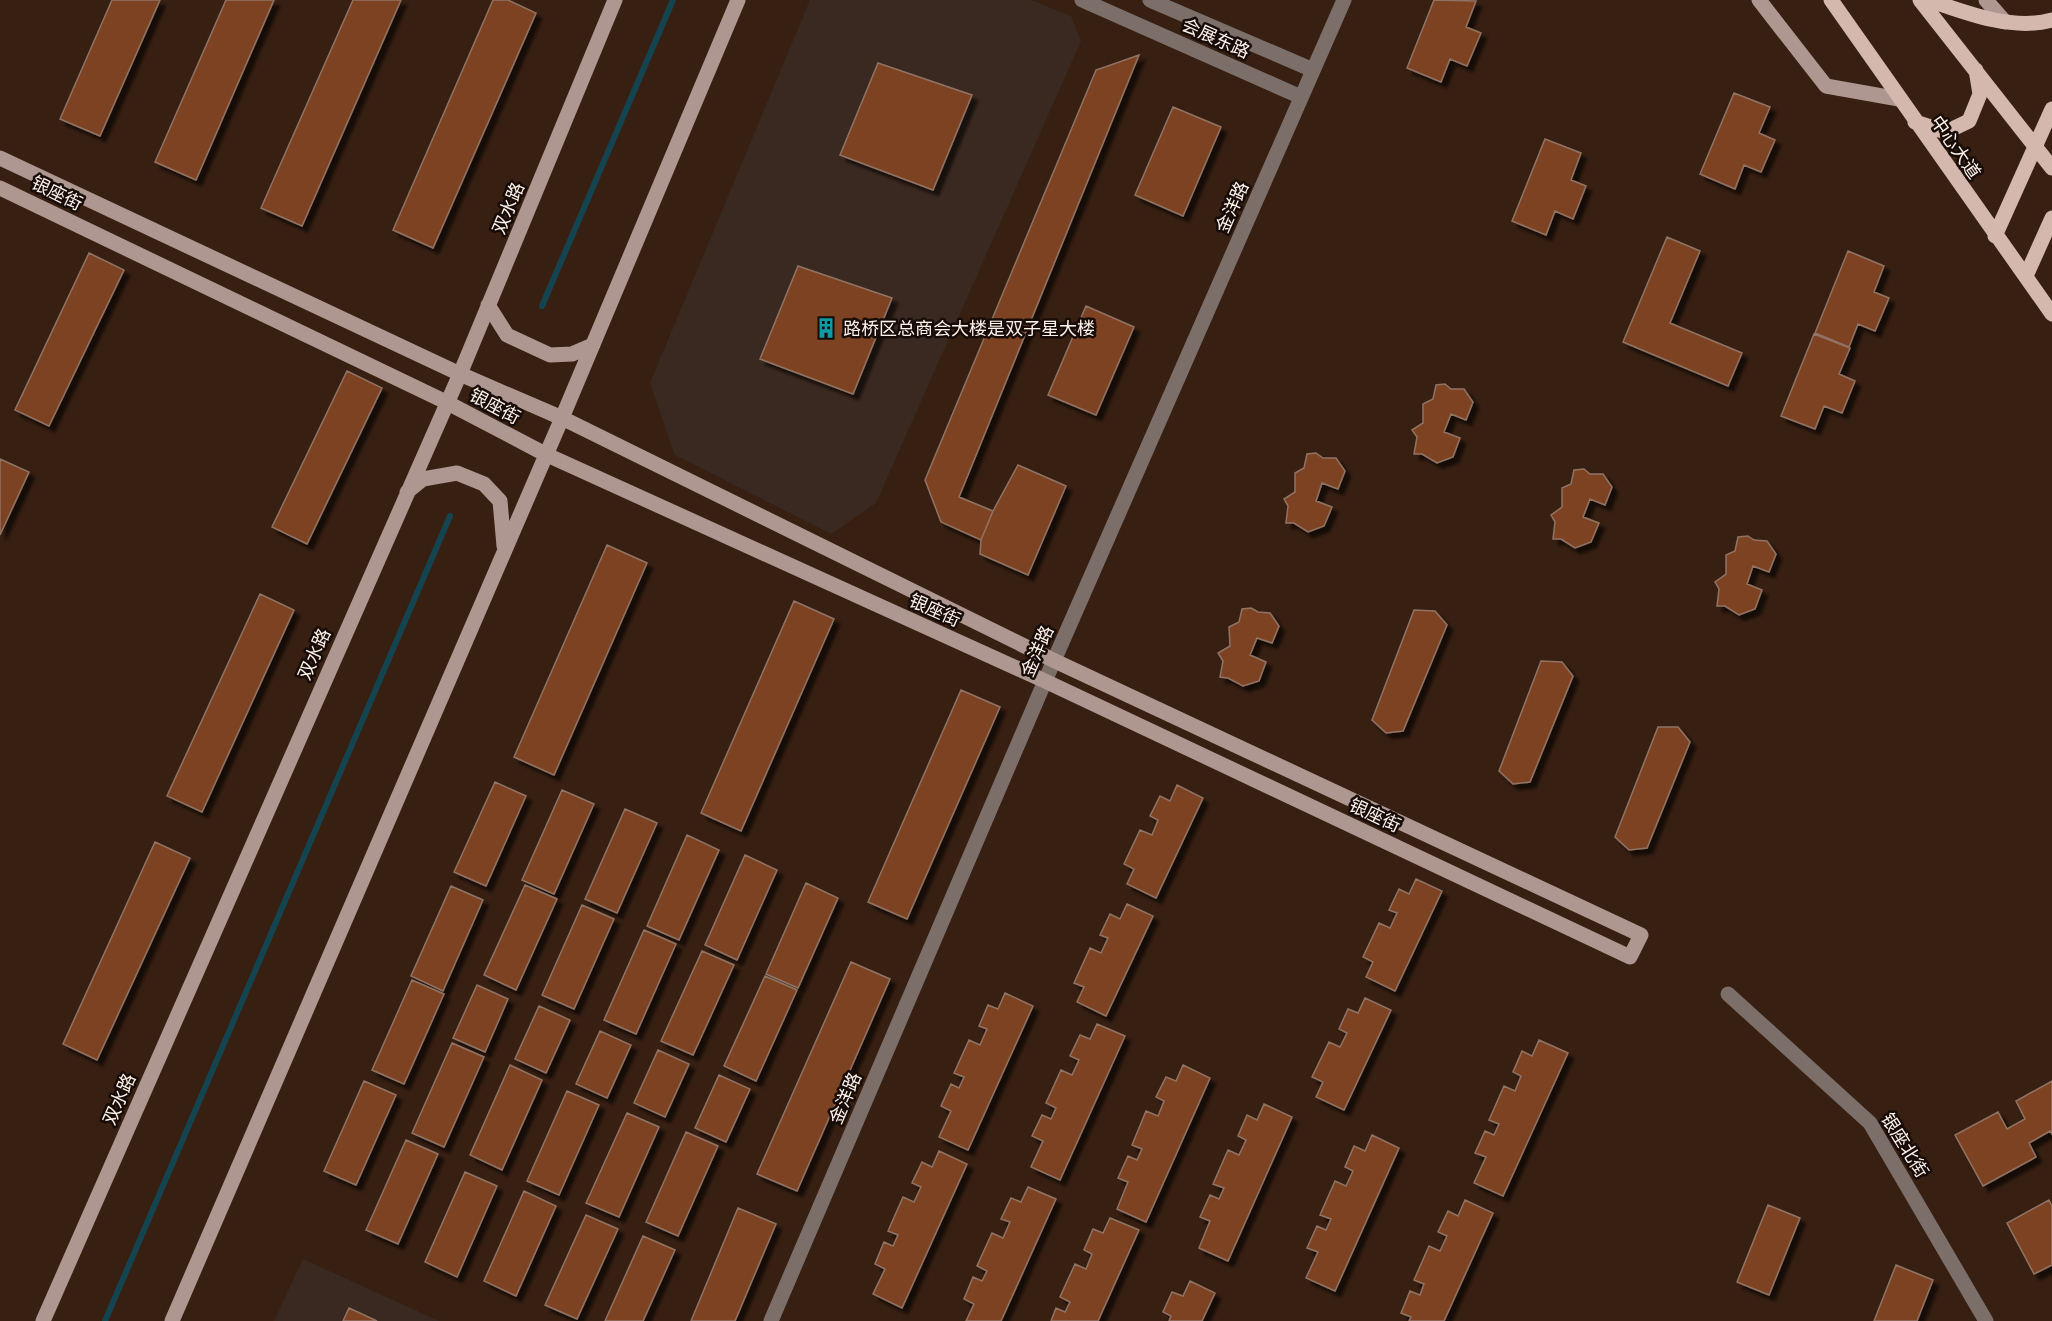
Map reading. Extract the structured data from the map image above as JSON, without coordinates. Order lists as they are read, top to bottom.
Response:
{
  "streets": {
    "main road": ["中心大道", "银座街", "双水路"],
    "street": ["会展东路", "金洋路", "银座北街"]
  },
  "crossings": [
    ["会展东路", "金洋路"],
    ["银座街", "金洋路"],
    ["银座街", "双水路"]
  ],
  "places": {
    "building": ["路桥区总商会大楼是双子星大楼"]
  }
}
